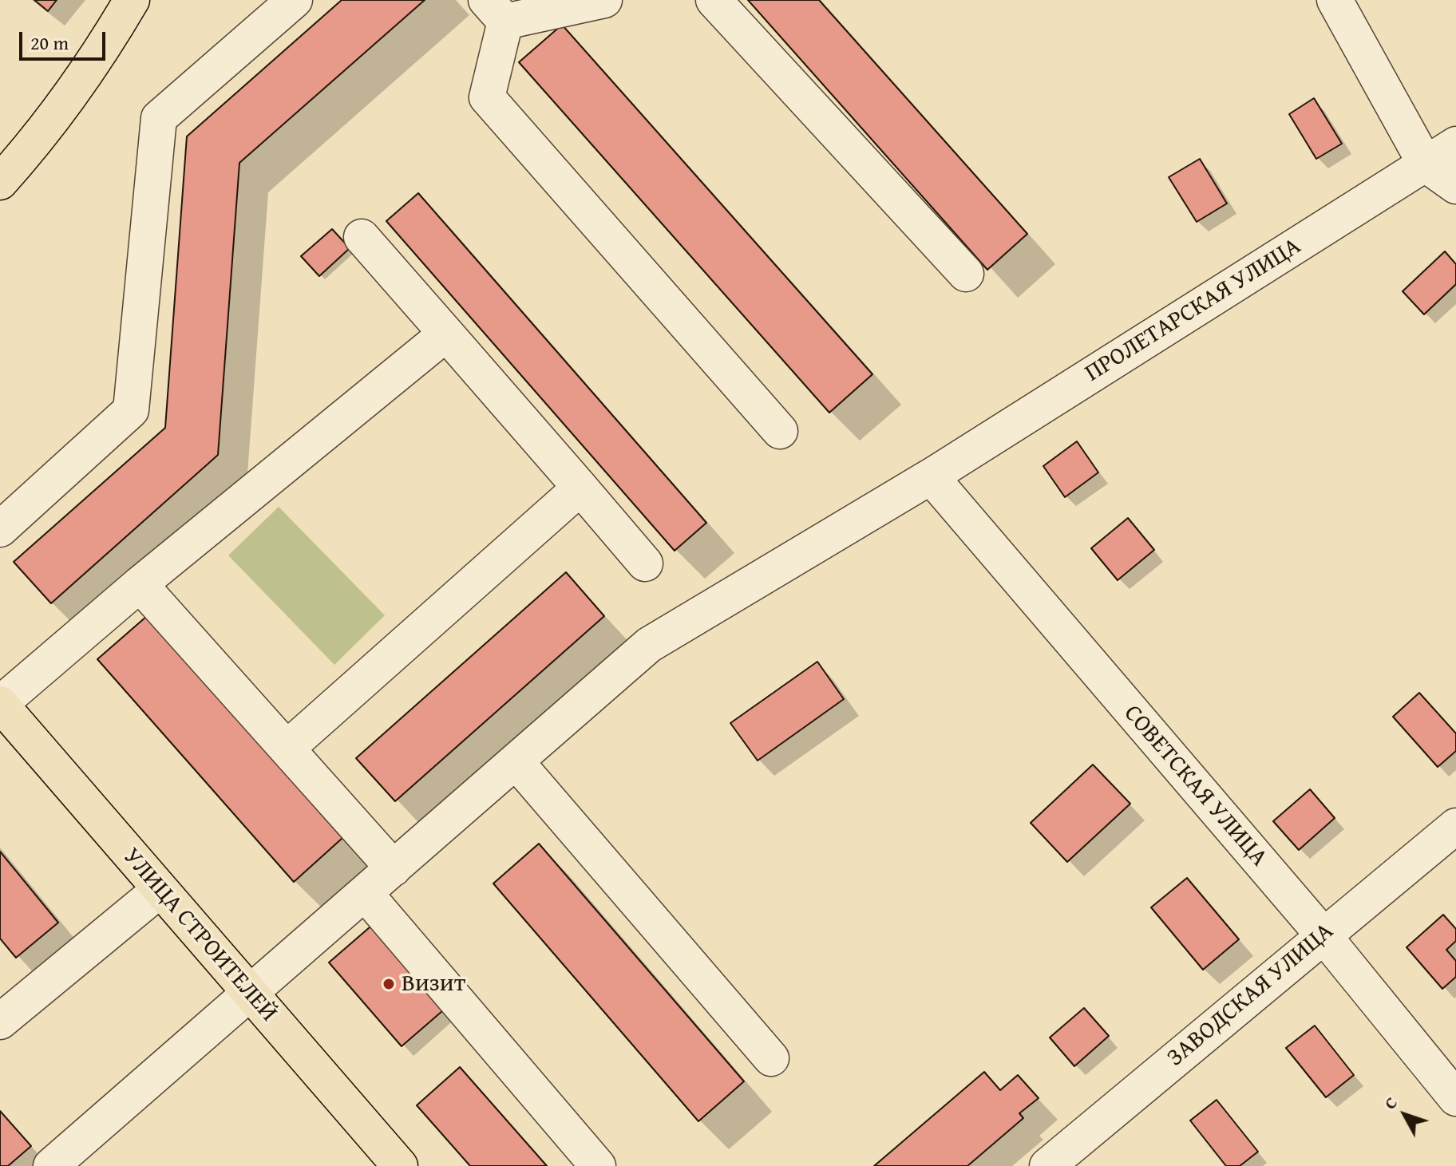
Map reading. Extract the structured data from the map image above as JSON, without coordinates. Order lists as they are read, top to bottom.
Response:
{
  "streets": {
    "main road": ["УЛИЦА СТРОИТЕЛЕЙ"],
    "street": ["ПРОЛЕТАРСКАЯ УЛИЦА", "СОВЕТСКАЯ УЛИЦА", "ЗАВОДСКАЯ УЛИЦА"]
  },
  "crossings": [
    ["ПРОЛЕТАРСКАЯ УЛИЦА", "СОВЕТСКАЯ УЛИЦА"],
    ["ПРОЛЕТАРСКАЯ УЛИЦА", "УЛИЦА СТРОИТЕЛЕЙ"],
    ["СОВЕТСКАЯ УЛИЦА", "ЗАВОДСКАЯ УЛИЦА"]
  ],
  "places": ["Визит"],
  "scale_bar": "20 m",
  "north": "top left"
}
